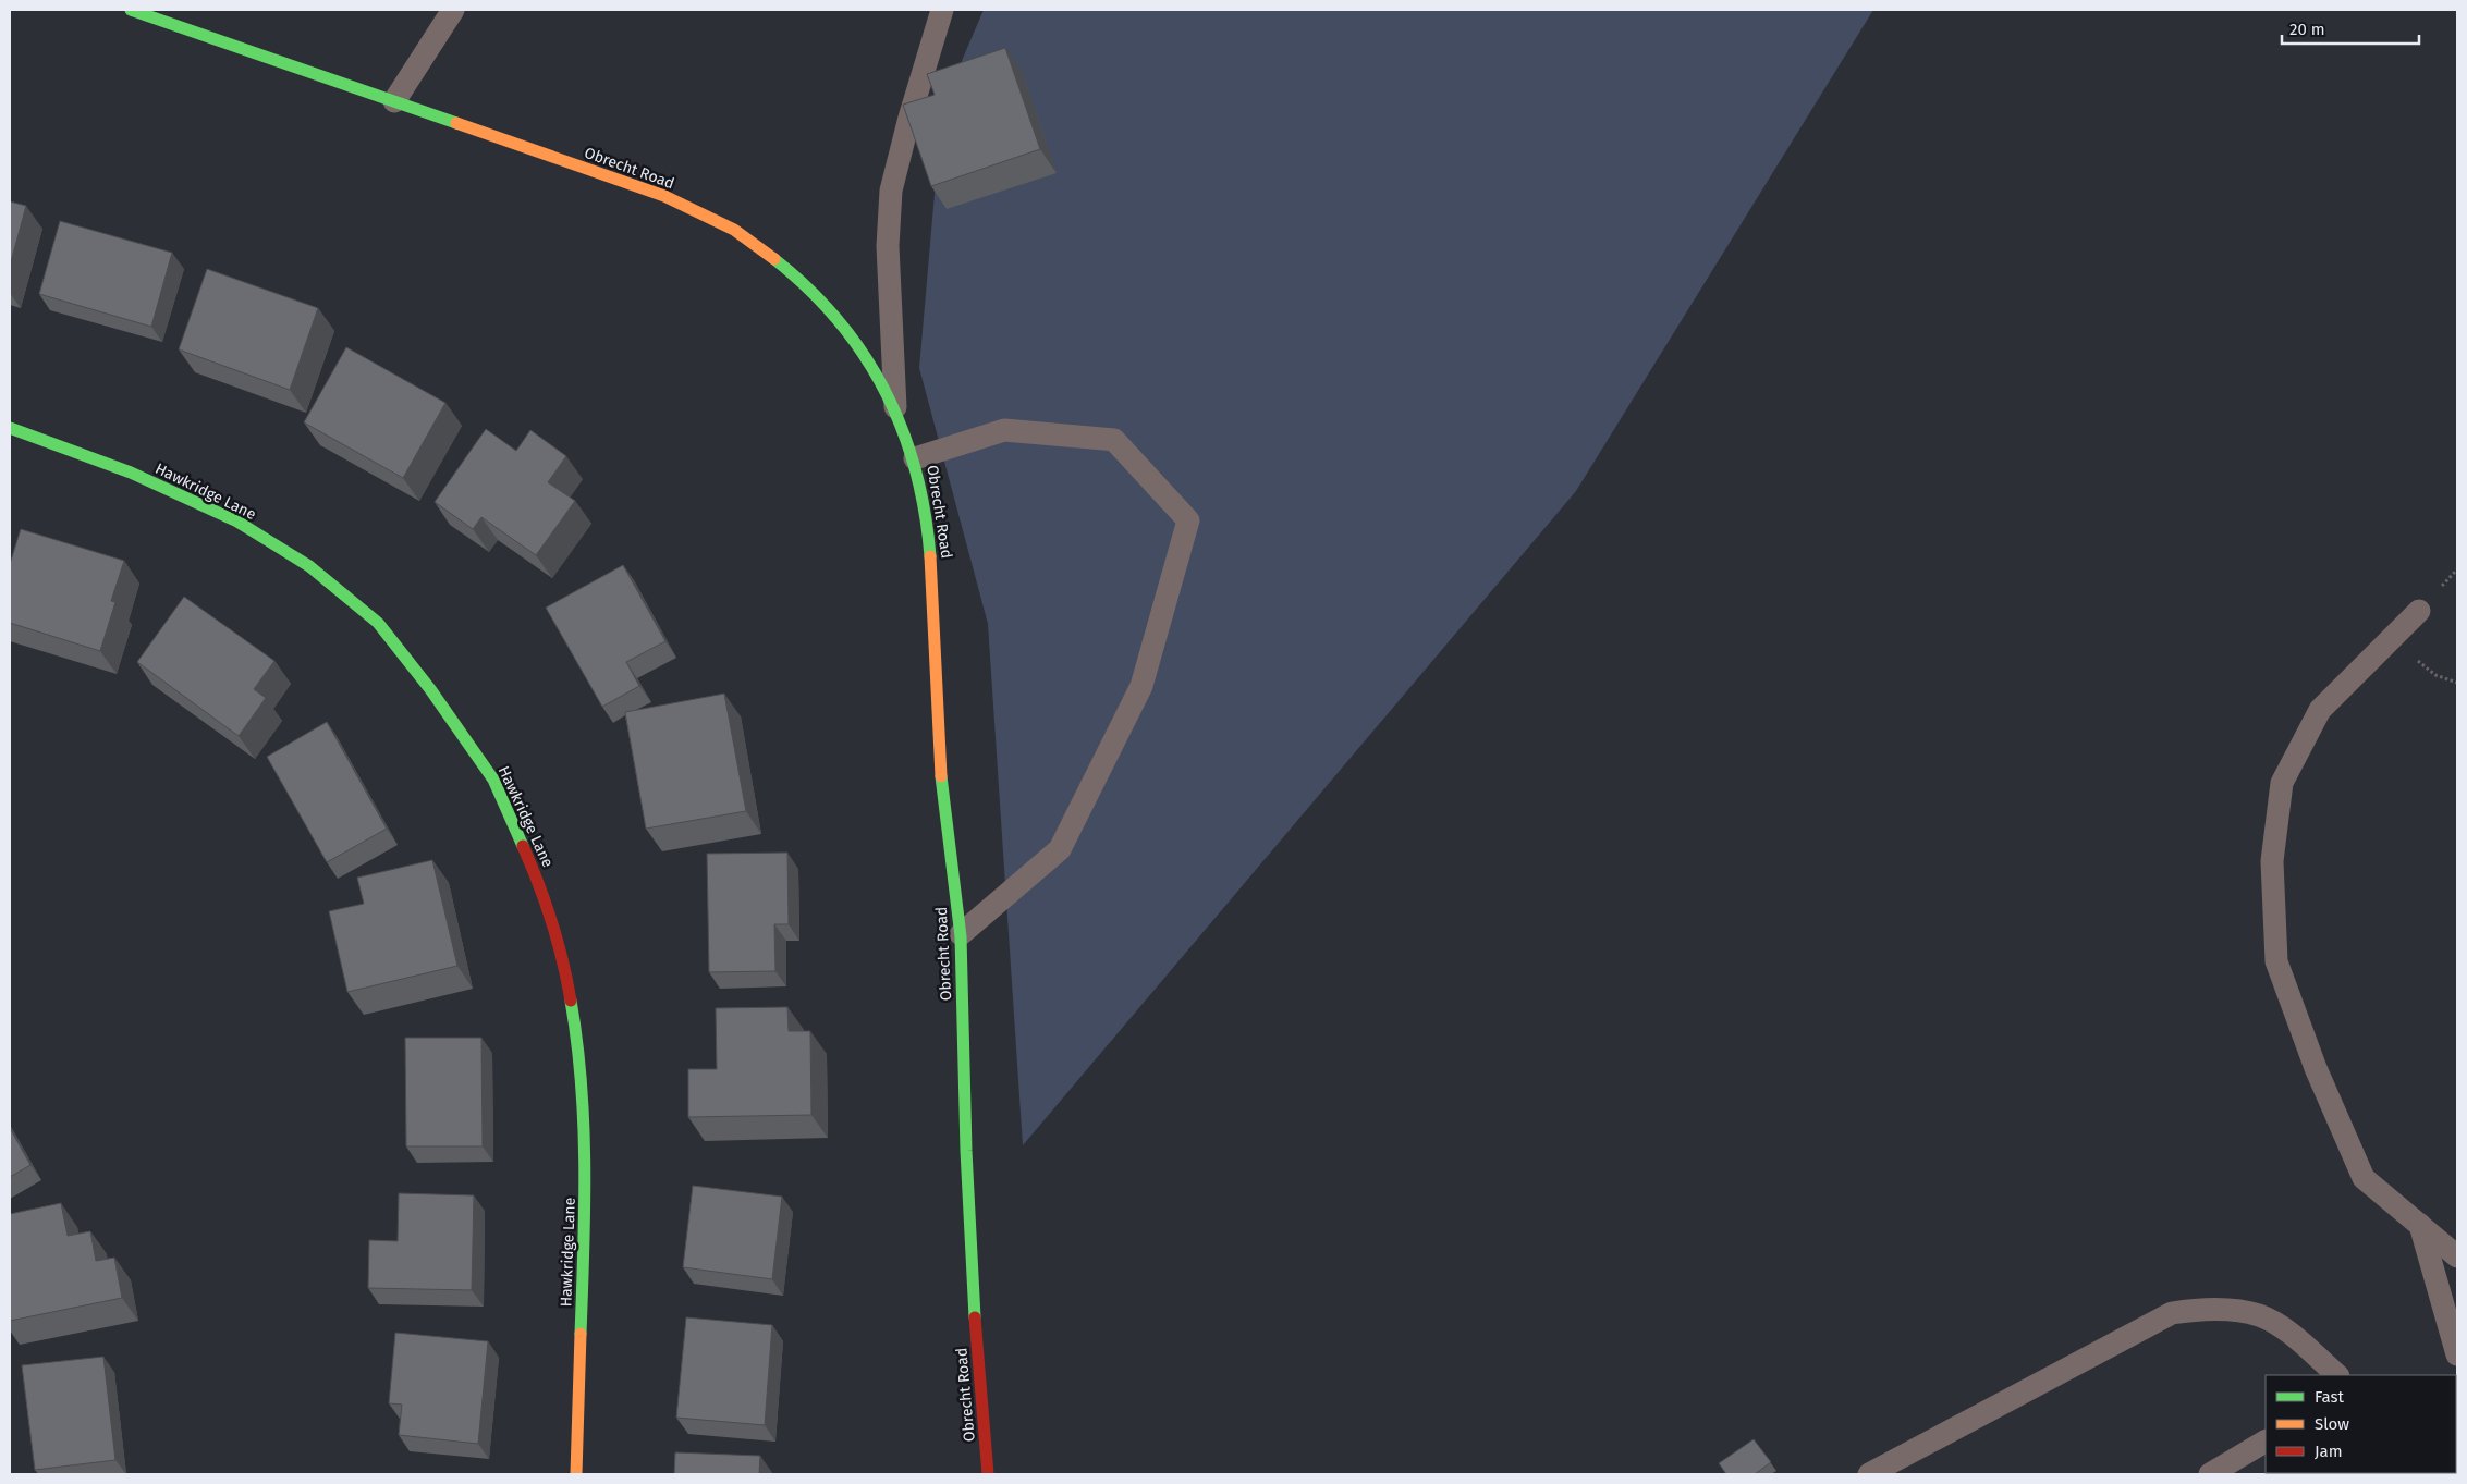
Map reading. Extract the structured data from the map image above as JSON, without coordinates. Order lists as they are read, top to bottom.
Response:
{
  "streets": {
    "street": ["Obrecht Road", "Hawkridge Lane"]
  },
  "legend": ["Fast", "Slow", "Jam"],
  "scale_bar": "20 m"
}
